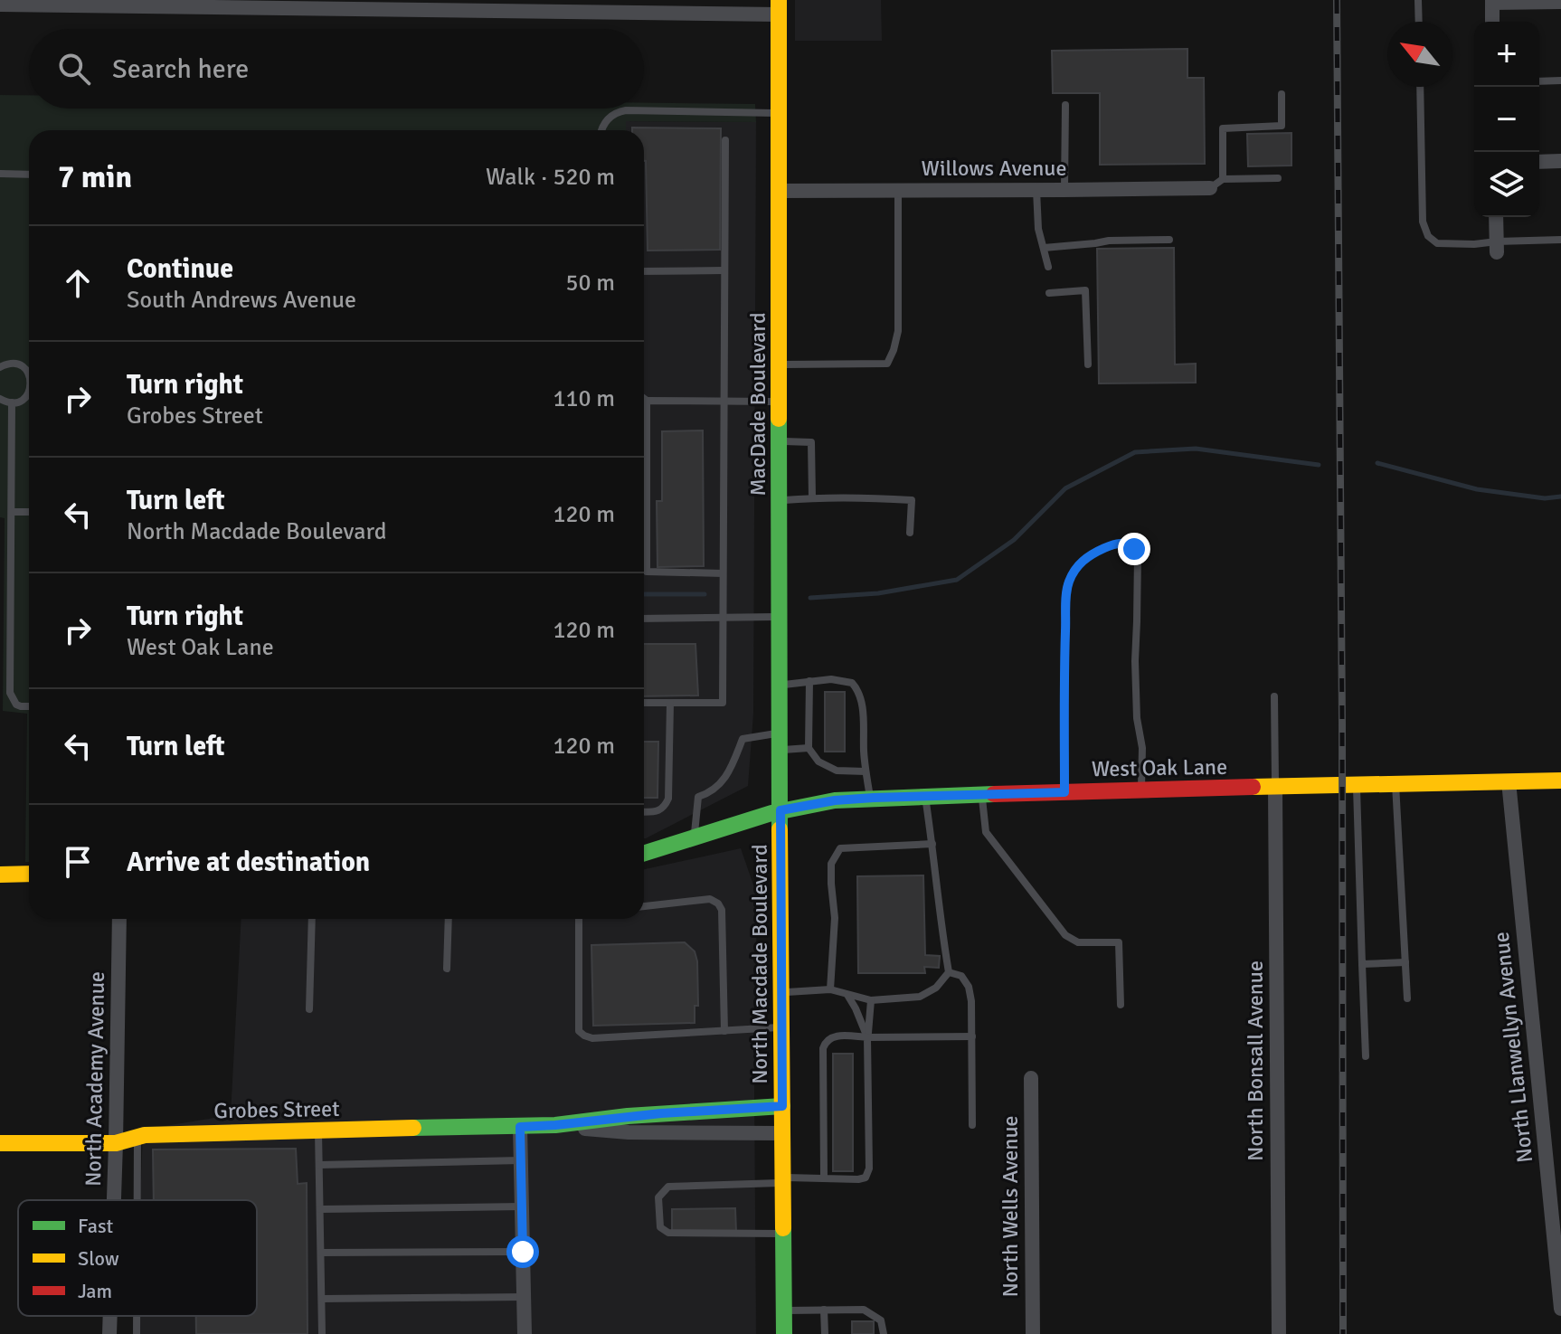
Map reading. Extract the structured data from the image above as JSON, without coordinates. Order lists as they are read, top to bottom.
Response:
{
  "streets": {
    "main road": [
      "MacDade Boulevard",
      "West Oak Lane",
      "North Macdade Boulevard",
      "Grobes Street"
    ],
    "street": [
      "Willows Avenue",
      "North Llanwellyn Avenue",
      "North Bonsall Avenue",
      "North Academy Avenue",
      "North Wells Avenue"
    ]
  },
  "crossings": [
    ["Willows Avenue", "MacDade Boulevard"],
    ["West Oak Lane", "North Macdade Boulevard"],
    ["West Oak Lane", "North Llanwellyn Avenue"],
    ["West Oak Lane", "North Bonsall Avenue"],
    ["North Macdade Boulevard", "Grobes Street"],
    ["North Academy Avenue", "Grobes Street"]
  ],
  "legend": ["Fast", "Slow", "Jam"],
  "north": "top left",
  "page": {
    "map_buttons": ["+", "−"],
    "search": "Search here",
    "heading": ["7 min", "Walk · 520 m"],
    "list": [
      ["Continue", "South Andrews Avenue", "50 m"],
      ["Turn right", "Grobes Street", "110 m"],
      ["Turn left", "North Macdade Boulevard", "120 m"],
      ["Turn right", "West Oak Lane", "120 m"],
      ["Turn left", "120 m"],
      "Arrive at destination"
    ]
  }
}
